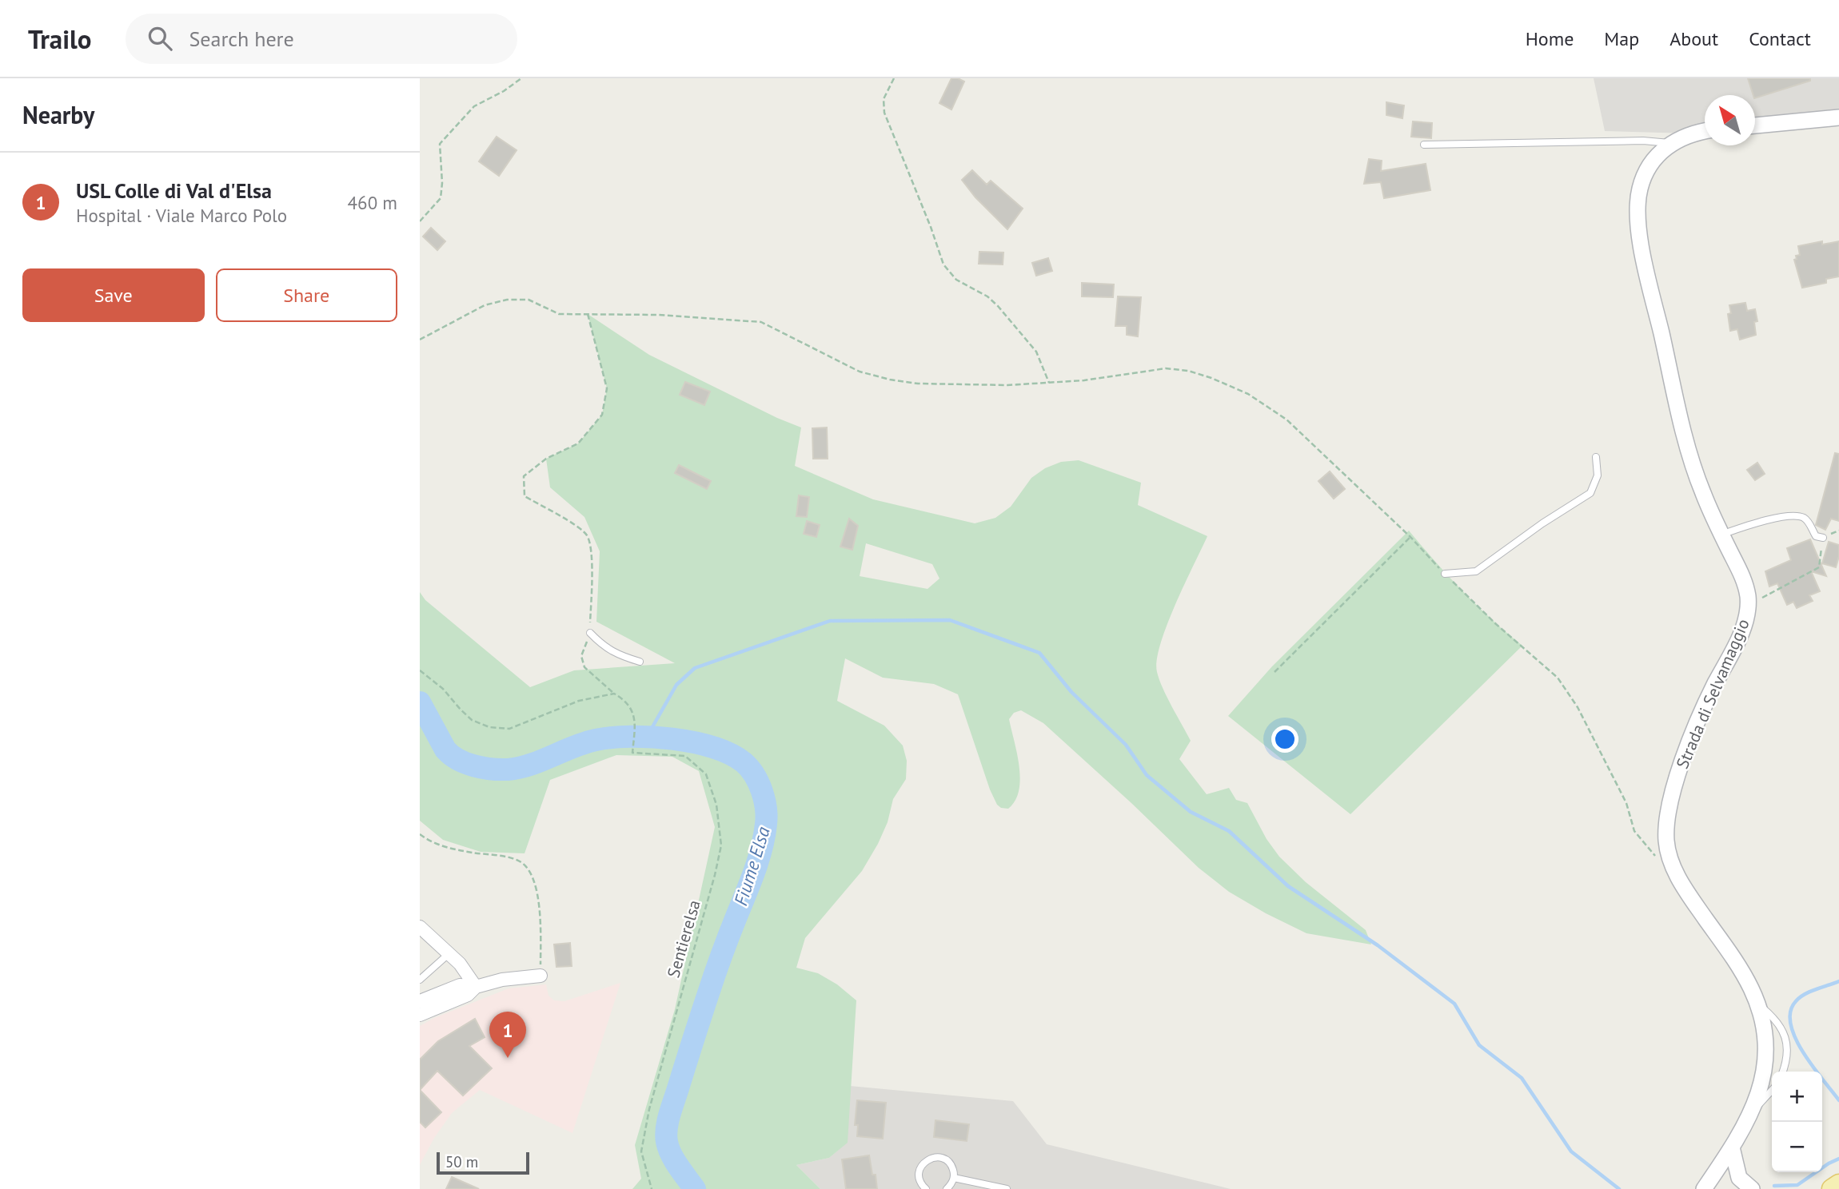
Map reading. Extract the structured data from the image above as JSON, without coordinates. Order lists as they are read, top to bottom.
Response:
{
  "streets": {
    "street": ["Strada di Selvamaggio"],
    "path": ["Sentierelsa"]
  },
  "water": ["Fiume Elsa"],
  "scale_bar": "50 m",
  "north": "top left",
  "page": {
    "header": "Trailo",
    "search": "Search here",
    "nav": [
      "Home",
      "Map",
      "About",
      "Contact"
    ],
    "heading": "Nearby",
    "list": [
      {
        "mark": "1",
        "name": "USL Colle di Val d'Elsa",
        "note": "Hospital · Viale Marco Polo",
        "value": "460 m"
      }
    ],
    "buttons": ["Save", "Share"],
    "pins": "1",
    "map_buttons": ["+", "−"],
    "scale": "50 m"
  }
}
